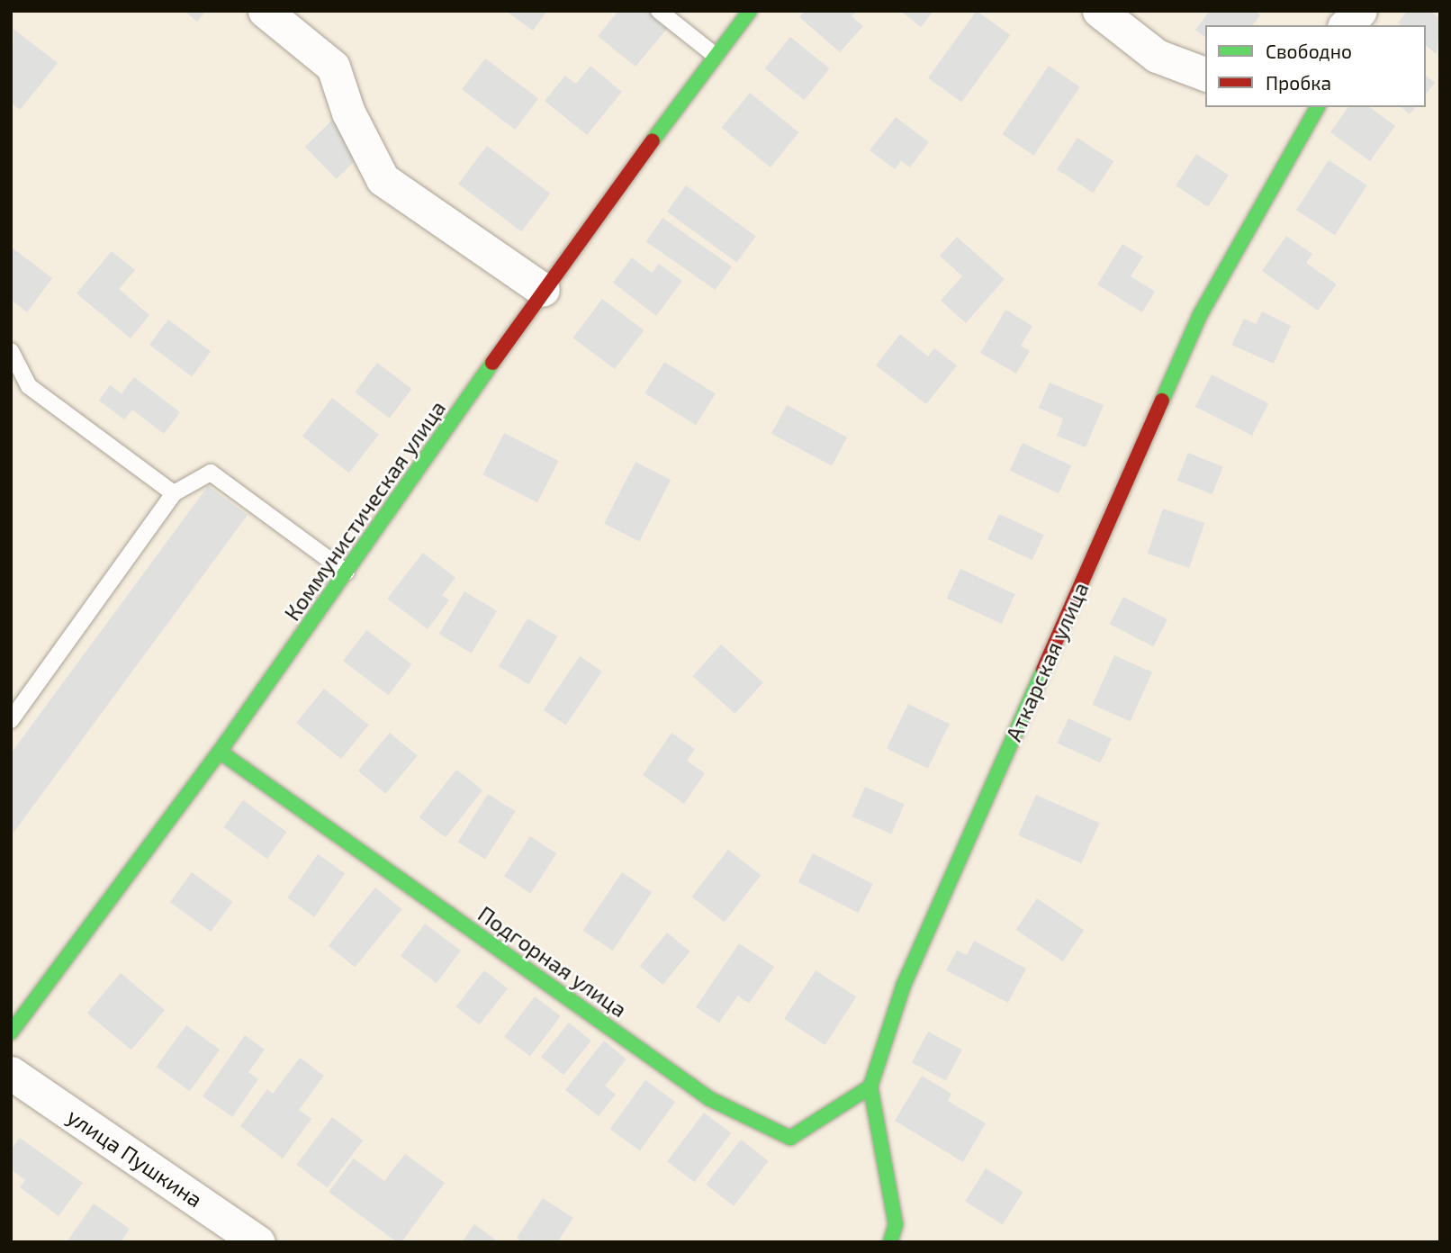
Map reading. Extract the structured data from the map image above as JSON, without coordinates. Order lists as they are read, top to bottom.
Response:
{
  "streets": {
    "street": [
      "Коммунистическая улица",
      "Аткарская улица",
      "Подгорная улица",
      "улица Пушкина"
    ]
  },
  "crossings": [
    ["Коммунистическая улица", "Подгорная улица"],
    ["Аткарская улица", "Подгорная улица"]
  ],
  "legend": ["Свободно", "Пробка"]
}
